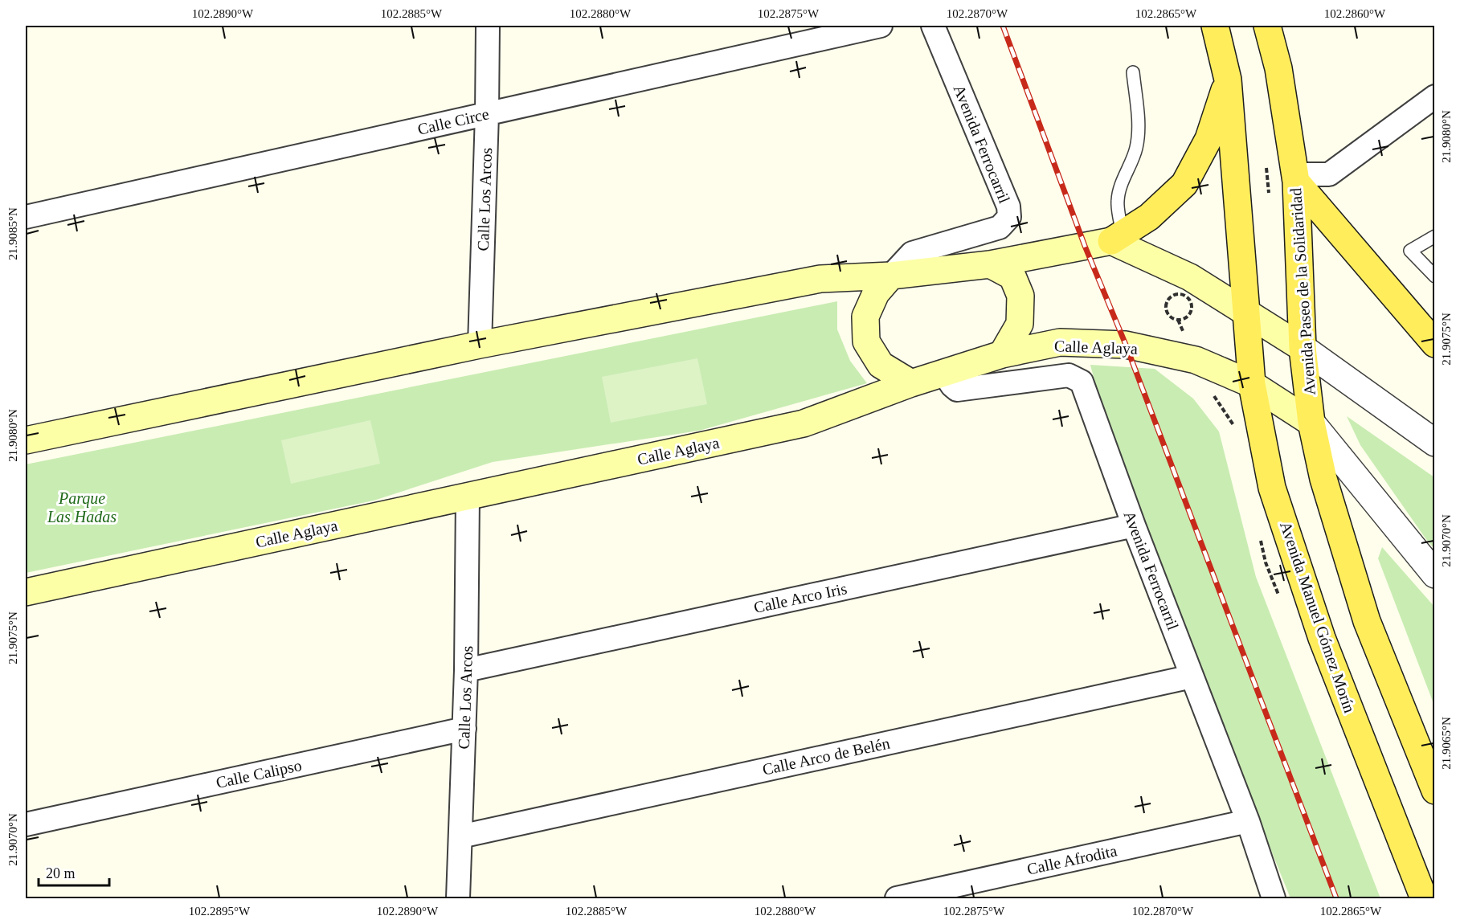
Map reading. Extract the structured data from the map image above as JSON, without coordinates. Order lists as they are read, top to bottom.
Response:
{
  "streets": {
    "main road": ["Avenida Paseo de la Solidaridad", "Calle Aglaya", "Avenida Manuel Gómez Morín"],
    "street": [
      "Calle Circe",
      "Avenida Ferrocarril",
      "Calle Los Arcos",
      "Calle Arco Iris",
      "Calle Arco de Belén",
      "Calle Calipso",
      "Calle Afrodita"
    ]
  },
  "crossings": [
    ["Calle Circe", "Calle Los Arcos"],
    ["Avenida Ferrocarril", "Calle Aglaya"],
    ["Avenida Ferrocarril", "Calle Arco Iris"],
    ["Avenida Ferrocarril", "Calle Arco de Belén"],
    ["Avenida Ferrocarril", "Calle Afrodita"],
    ["Calle Los Arcos", "Calle Aglaya"],
    ["Calle Los Arcos", "Calle Arco Iris"],
    ["Calle Los Arcos", "Calle Arco de Belén"],
    ["Calle Los Arcos", "Calle Calipso"],
    ["Avenida Paseo de la Solidaridad", "Calle Aglaya"],
    ["Calle Aglaya", "Avenida Manuel Gómez Morín"]
  ],
  "parks": ["Parque Las Hadas"],
  "scale_bar": "20 m",
  "coordinates": [
    "102.2890°W",
    "102.2885°W",
    "102.2880°W",
    "102.2875°W",
    "102.2870°W",
    "102.2865°W",
    "102.2860°W",
    "21.9080°N",
    "21.9085°N",
    "21.9075°N",
    "21.9070°N",
    "21.9065°N",
    "102.2895°W"
  ]
}
